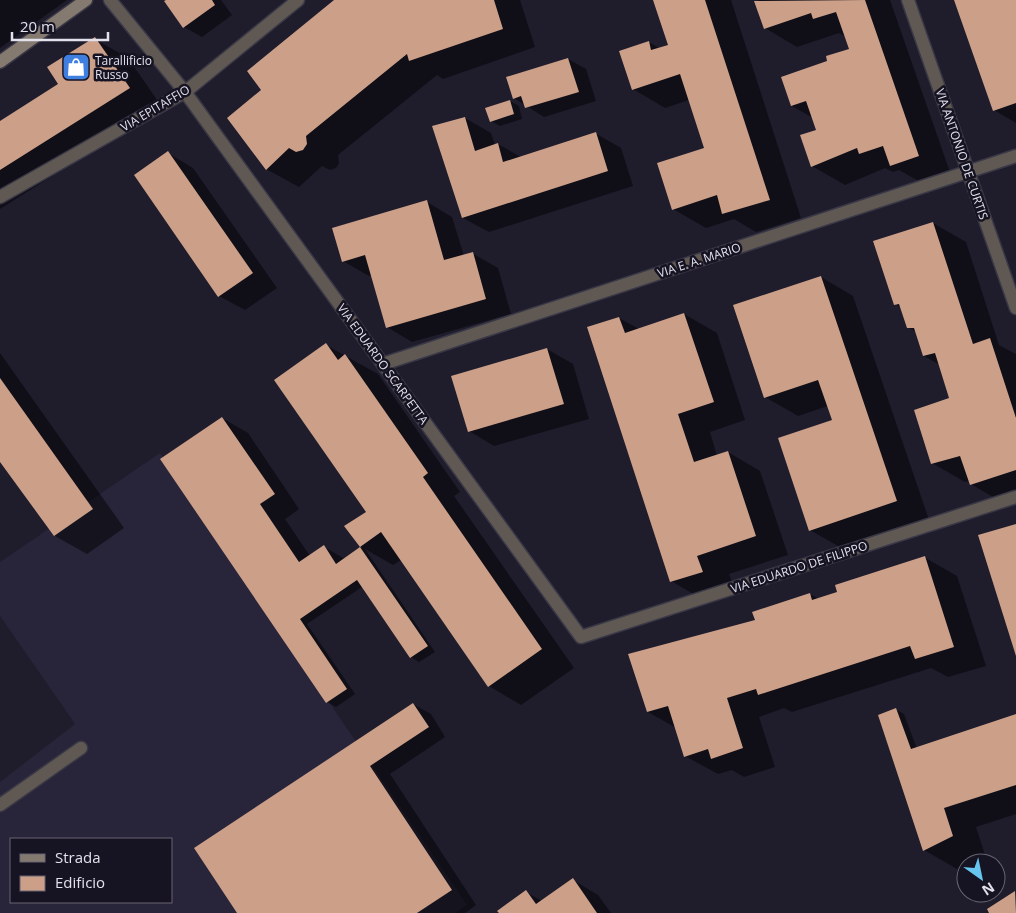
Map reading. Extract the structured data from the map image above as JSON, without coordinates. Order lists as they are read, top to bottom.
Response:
{
  "streets": {
    "street": [
      "VIA EPITAFFIO",
      "VIA ANTONIO DE CURTIS",
      "VIA E. A. MARIO",
      "VIA EDUARDO SCARPETTA",
      "VIA EDUARDO DE FILIPPO"
    ]
  },
  "crossings": [
    ["VIA EPITAFFIO", "VIA EDUARDO SCARPETTA"],
    ["VIA ANTONIO DE CURTIS", "VIA E. A. MARIO"],
    ["VIA E. A. MARIO", "VIA EDUARDO SCARPETTA"],
    ["VIA EDUARDO SCARPETTA", "VIA EDUARDO DE FILIPPO"]
  ],
  "places": {
    "shop": ["Tarallificio Russo"]
  },
  "legend": ["Strada", "Edificio"],
  "scale_bar": "20 m",
  "north": "bottom right"
}
